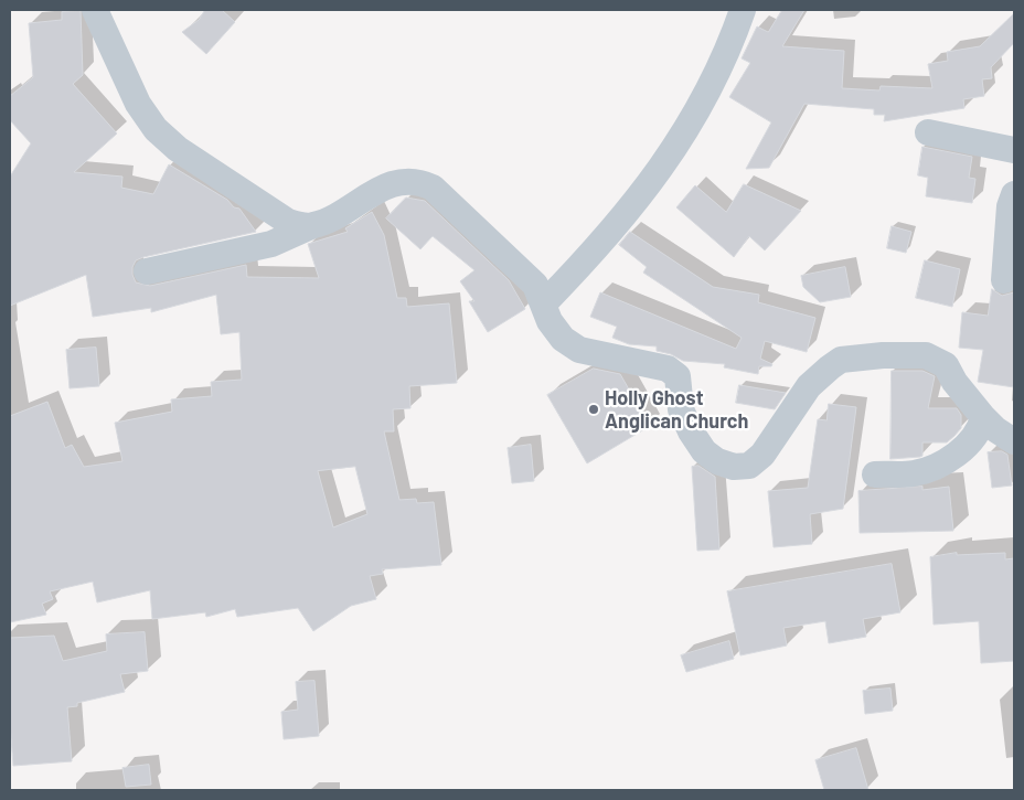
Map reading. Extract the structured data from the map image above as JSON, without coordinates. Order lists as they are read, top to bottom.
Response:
{
  "places": ["Holly Ghost Anglican Church"]
}
